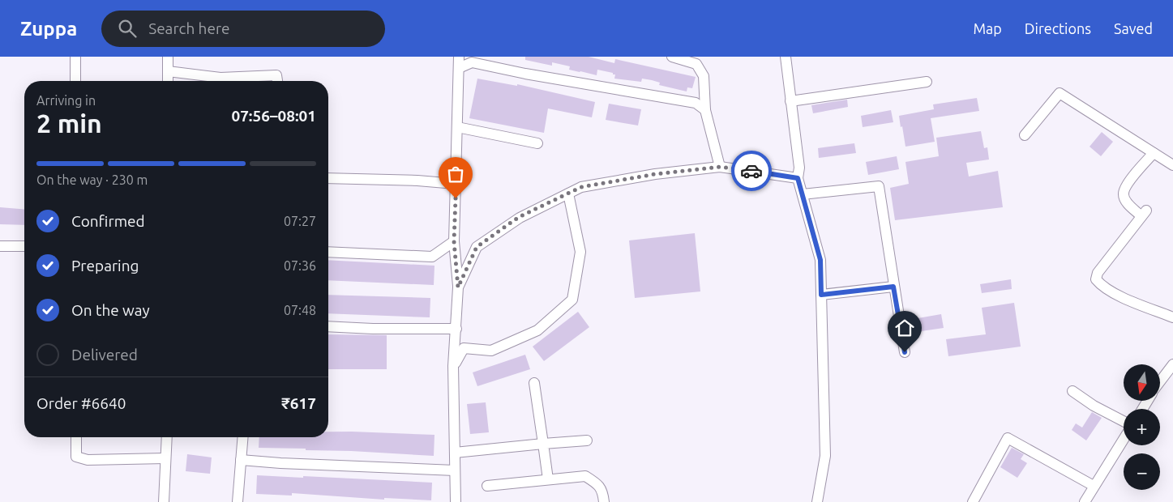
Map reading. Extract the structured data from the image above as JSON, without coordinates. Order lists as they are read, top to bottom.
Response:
{
  "north": "bottom",
  "page": {
    "header": "Zuppa",
    "search": "Search here",
    "nav": ["Map", "Directions", "Saved"],
    "heading": ["2 min", "Arriving in", "07:56–08:01"],
    "panel": ["Order #6640", "₹617"],
    "bar": "On the way · 230 m",
    "list": [
      ["Confirmed", "07:27"],
      ["Preparing", "07:36"],
      ["On the way", "07:48"],
      "Delivered"
    ],
    "map_buttons": ["+", "−"]
  }
}
